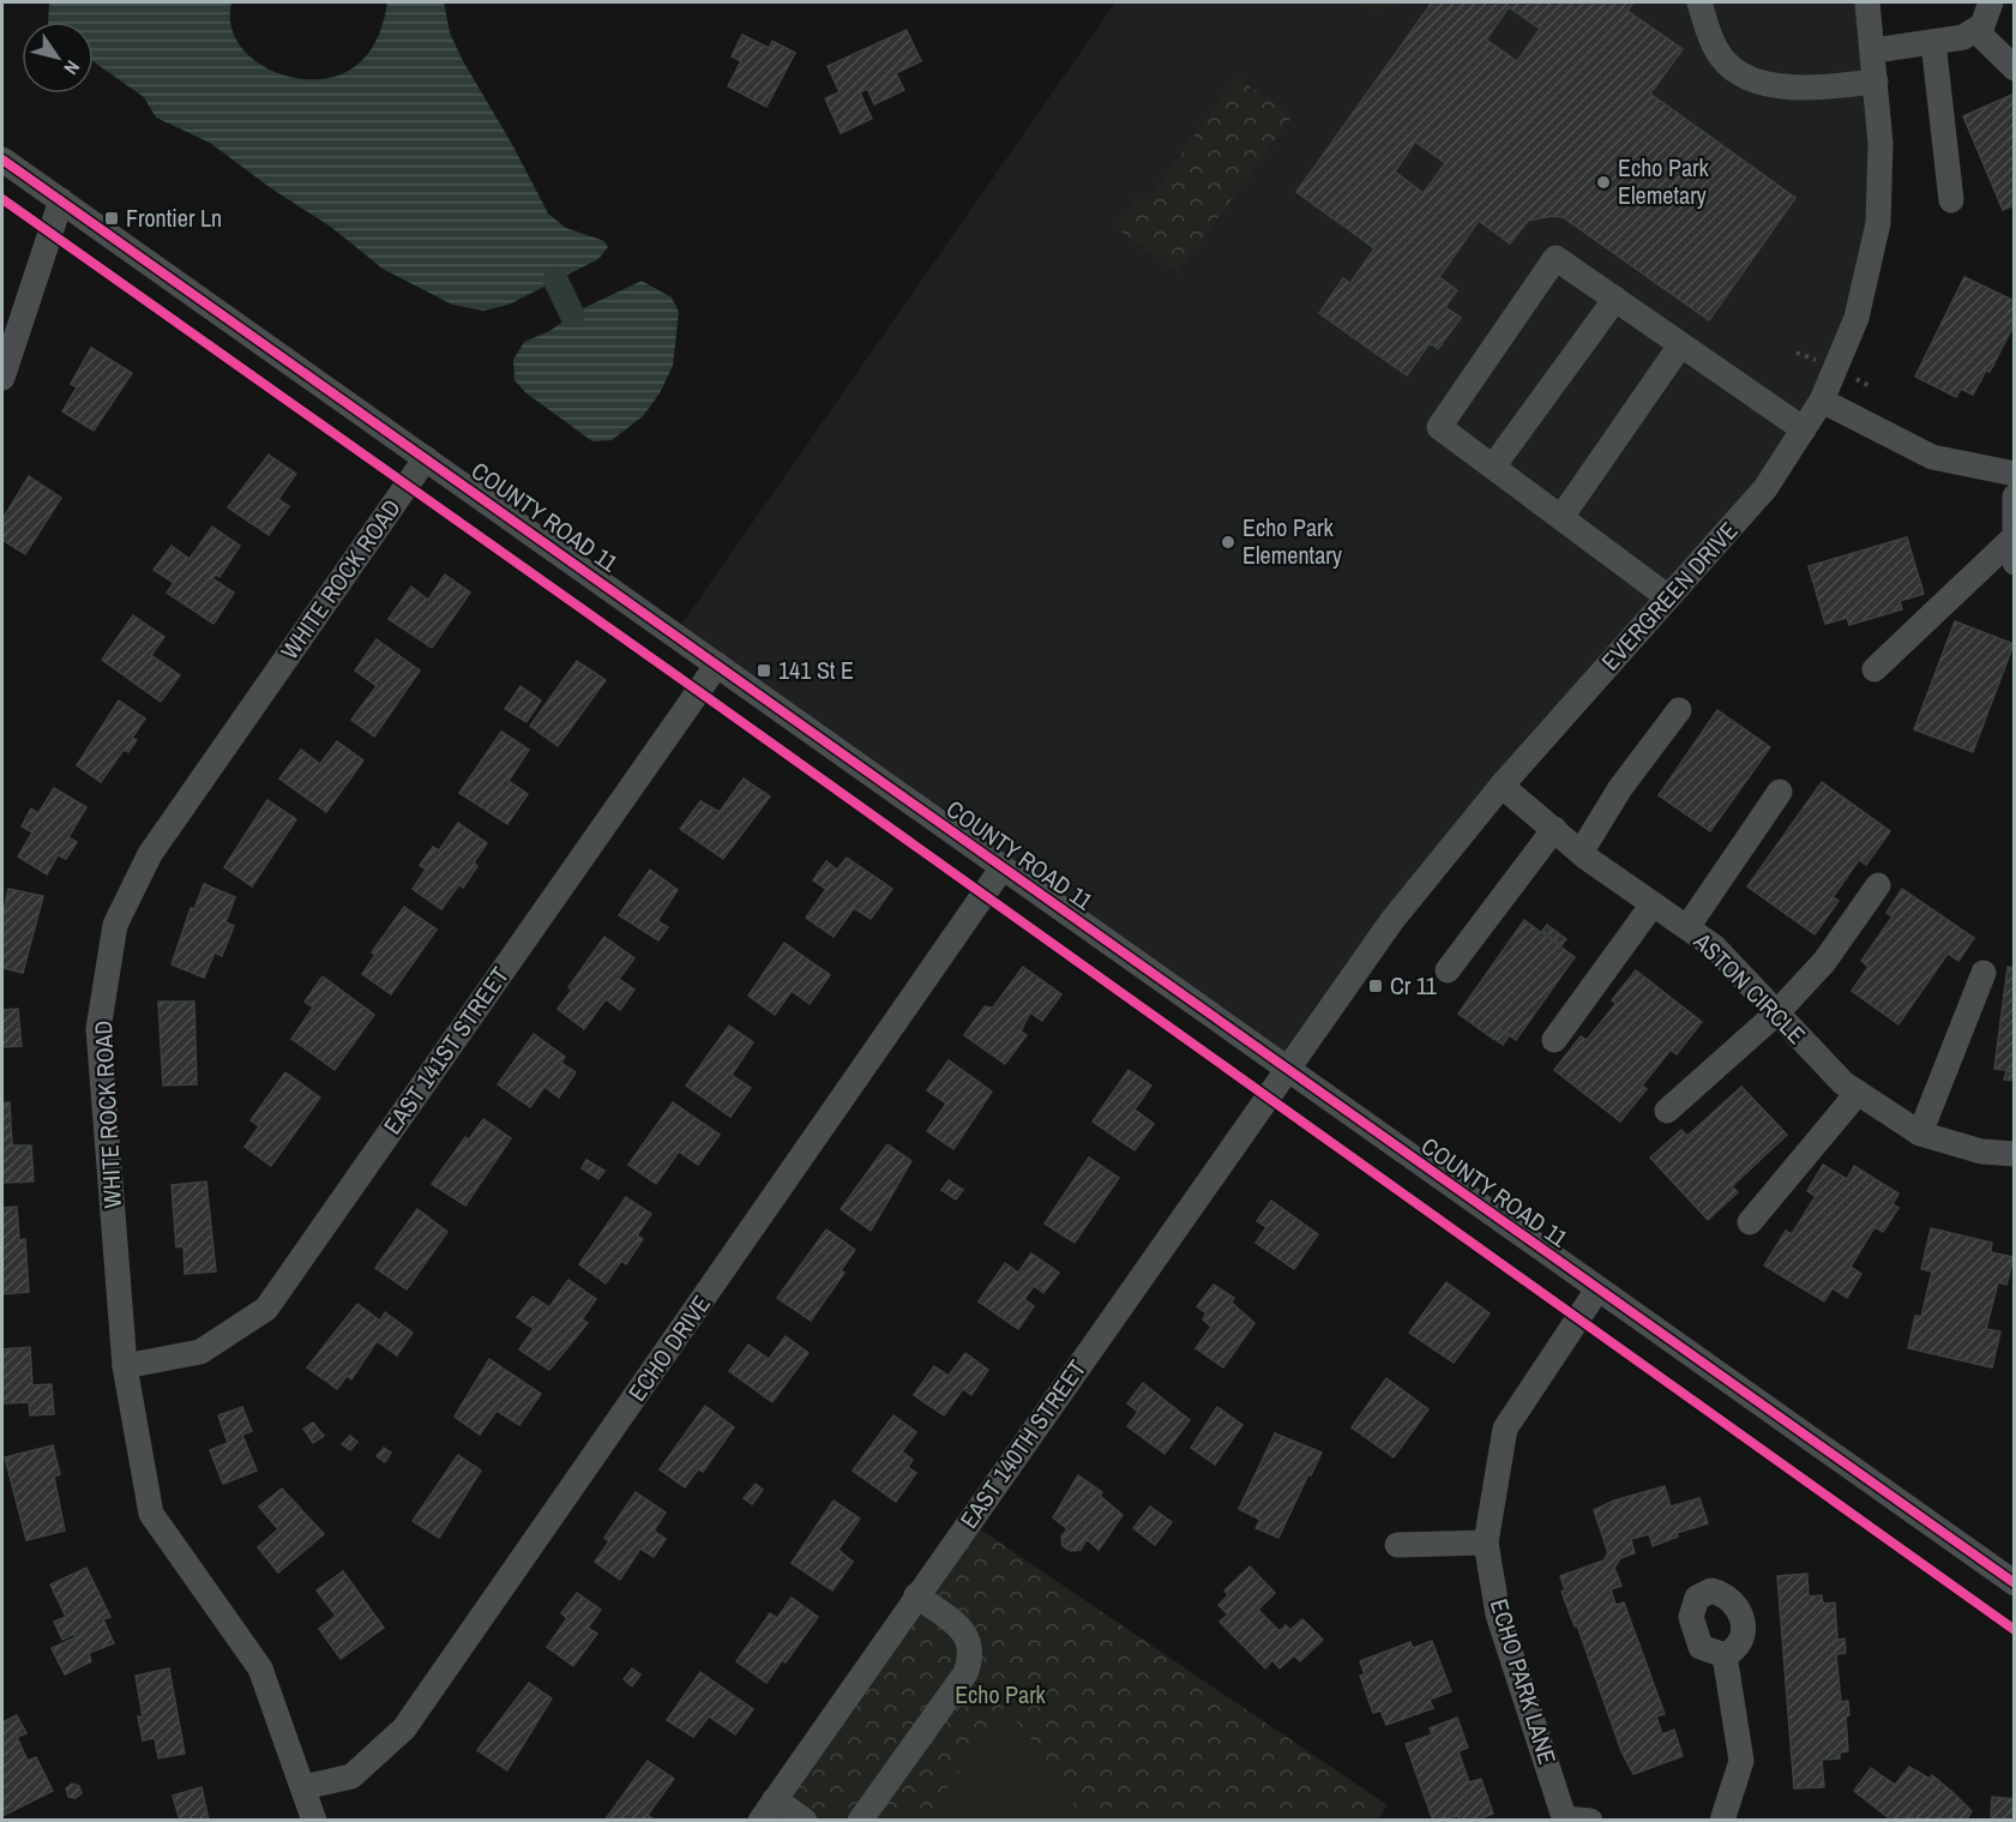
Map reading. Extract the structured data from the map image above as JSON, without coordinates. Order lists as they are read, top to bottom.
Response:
{
  "streets": {
    "street": [
      "COUNTY ROAD 11",
      "WHITE ROCK ROAD",
      "EVERGREEN DRIVE",
      "ASTON CIRCLE",
      "EAST 141ST STREET",
      "ECHO DRIVE",
      "EAST 140TH STREET",
      "ECHO PARK LANE"
    ]
  },
  "crossings": [
    ["COUNTY ROAD 11", "WHITE ROCK ROAD"],
    ["COUNTY ROAD 11", "EVERGREEN DRIVE"],
    ["COUNTY ROAD 11", "EAST 141ST STREET"],
    ["COUNTY ROAD 11", "ECHO DRIVE"],
    ["COUNTY ROAD 11", "EAST 140TH STREET"],
    ["COUNTY ROAD 11", "ECHO PARK LANE"],
    ["WHITE ROCK ROAD", "EAST 141ST STREET"],
    ["WHITE ROCK ROAD", "ECHO DRIVE"],
    ["EVERGREEN DRIVE", "ASTON CIRCLE"],
    ["EVERGREEN DRIVE", "EAST 140TH STREET"]
  ],
  "parks": ["Echo Park"],
  "places": {
    "other": ["Echo Park Elemetary", "Echo Park Elementary"],
    "transit": ["Frontier Ln", "141 St E", "Cr 11"]
  },
  "north": "bottom right"
}
